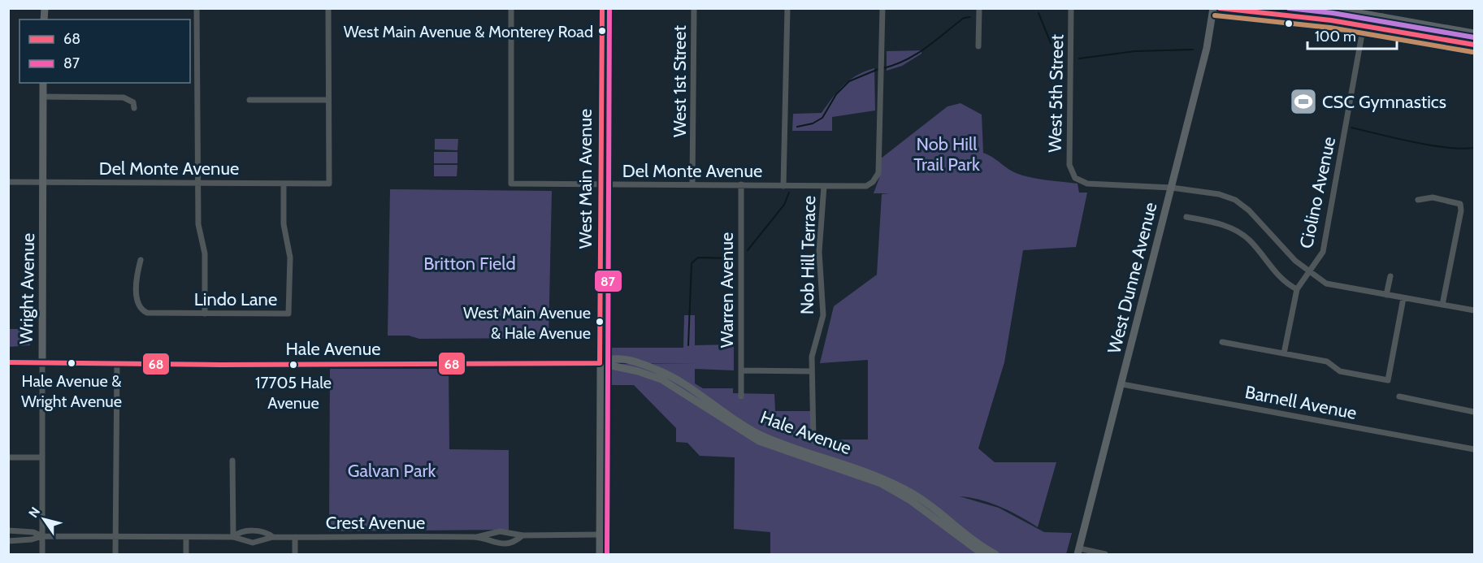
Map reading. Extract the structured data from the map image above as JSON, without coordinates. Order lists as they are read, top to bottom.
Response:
{
  "streets": {
    "main road": [
      "West Main Avenue",
      "West Dunne Avenue",
      "Wright Avenue",
      "Hale Avenue"
    ],
    "street": [
      "West 1st Street",
      "West 5th Street",
      "Del Monte Avenue",
      "Ciolino Avenue",
      "Nob Hill Terrace",
      "Warren Avenue",
      "Lindo Lane",
      "Barnell Avenue",
      "Crest Avenue"
    ]
  },
  "crossings": [
    ["West 1st Street", "Del Monte Avenue"],
    ["West 5th Street", "West Dunne Avenue"],
    ["Del Monte Avenue", "West Main Avenue"],
    ["Del Monte Avenue", "Nob Hill Terrace"],
    ["Del Monte Avenue", "Wright Avenue"],
    ["Del Monte Avenue", "Warren Avenue"],
    ["Del Monte Avenue", "Lindo Lane"],
    ["West Main Avenue", "Hale Avenue"],
    ["West Main Avenue", "Crest Avenue"],
    ["West Dunne Avenue", "Barnell Avenue"],
    ["Wright Avenue", "Hale Avenue"],
    ["Wright Avenue", "Crest Avenue"]
  ],
  "parks": ["Nob Hill Trail Park", "Britton Field", "Galvan Park"],
  "places": {
    "other": [
      "West Main Avenue & Monterey Road",
      "West Main Avenue & Hale Avenue",
      "Hale Avenue & Wright Avenue",
      "17705 Hale Avenue"
    ],
    "sports": ["CSC Gymnastics"]
  },
  "lines": ["transit line 68", "transit line 87"],
  "legend": ["68", "87"],
  "scale_bar": "100 m",
  "north": "top left"
}
